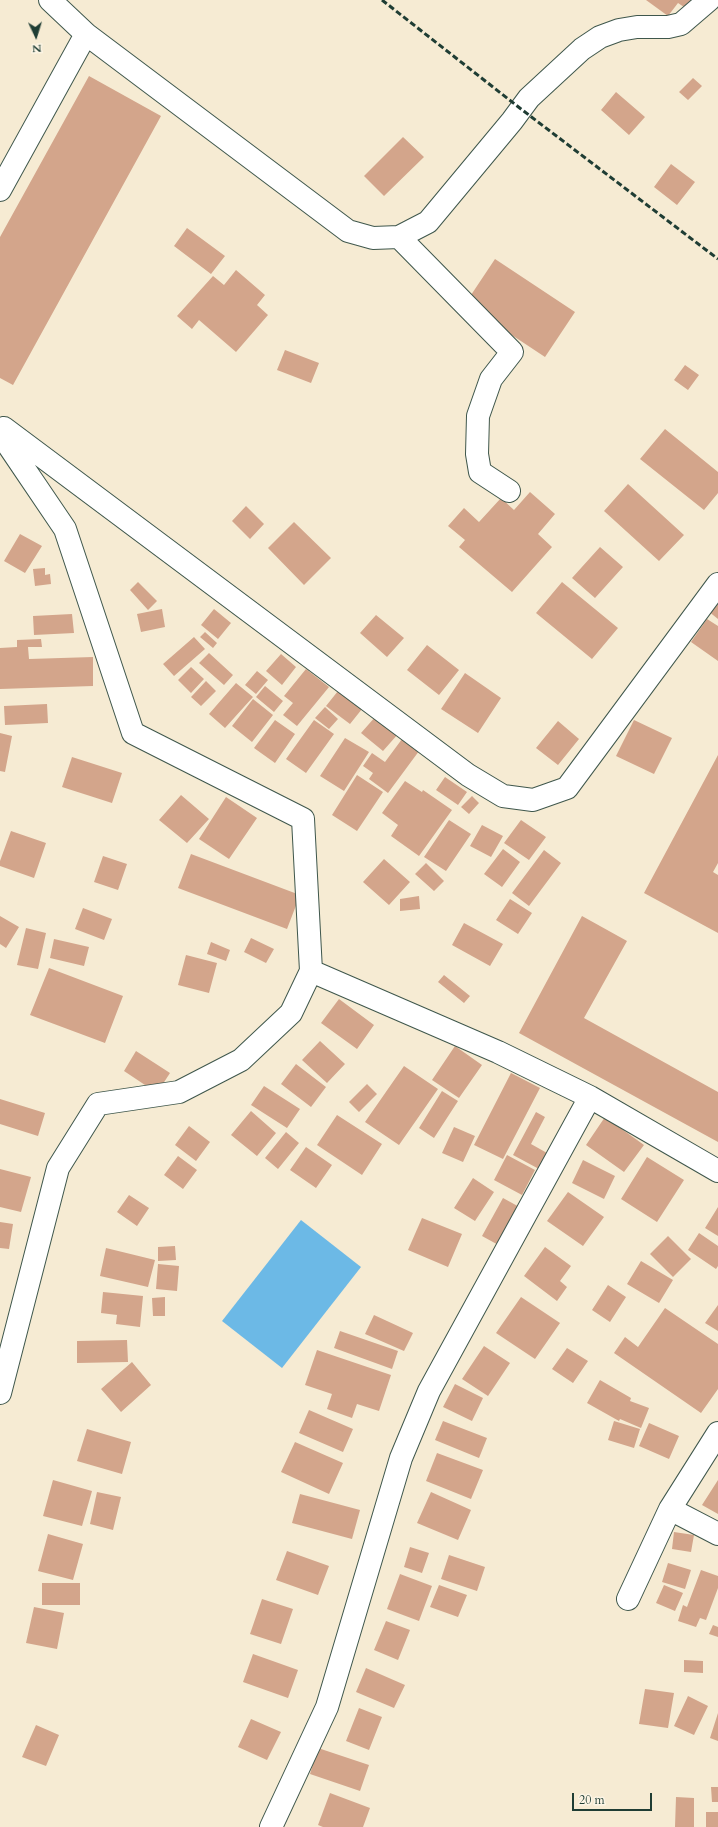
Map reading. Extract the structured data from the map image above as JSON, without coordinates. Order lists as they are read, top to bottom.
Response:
{
  "scale_bar": "20 m",
  "north": "bottom"
}
